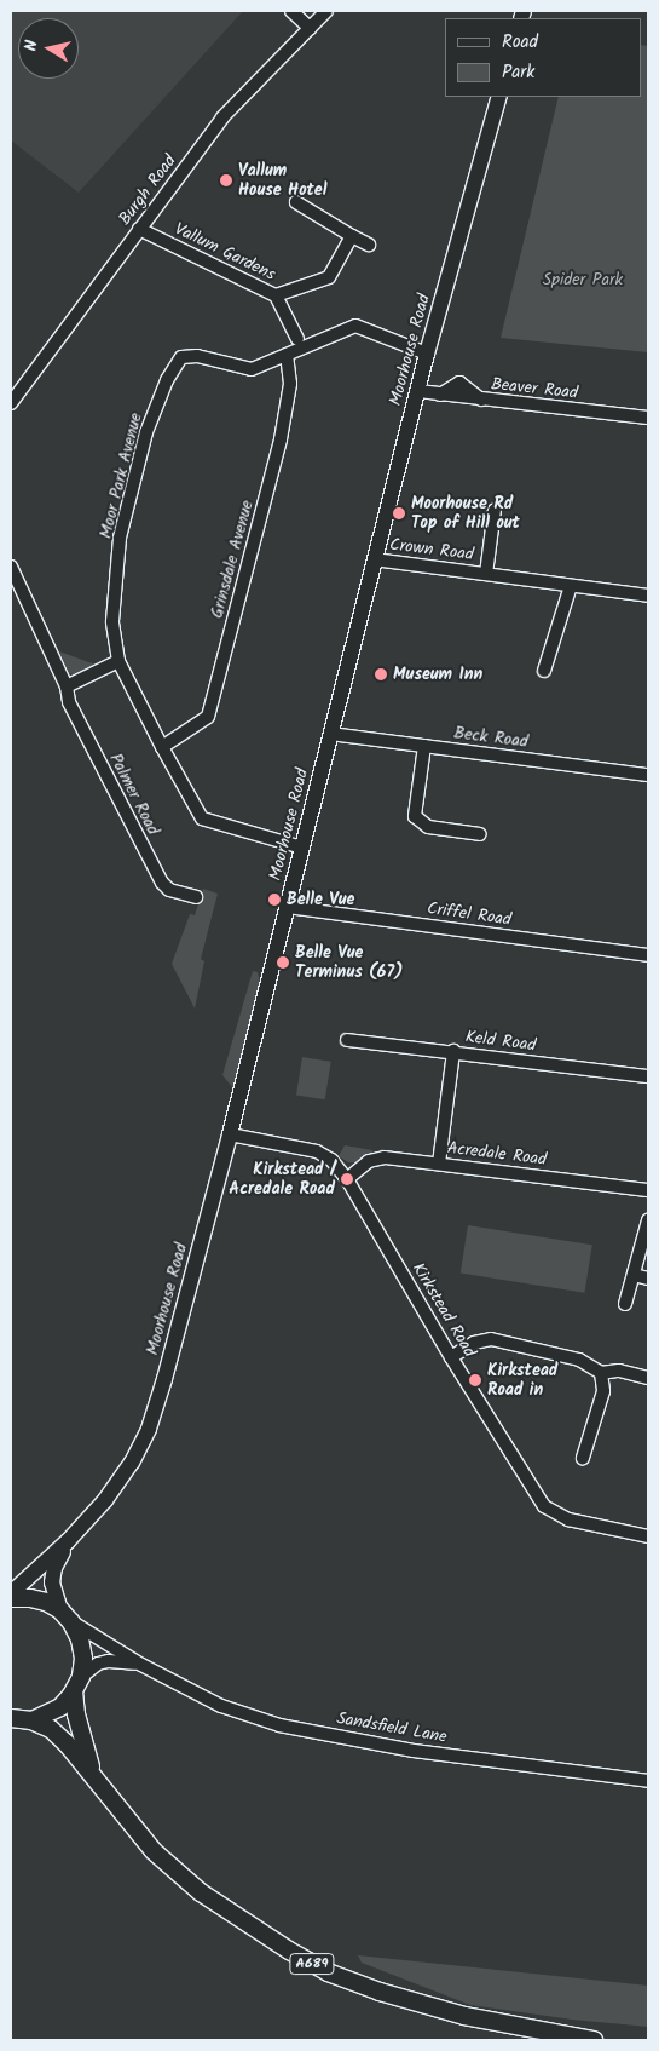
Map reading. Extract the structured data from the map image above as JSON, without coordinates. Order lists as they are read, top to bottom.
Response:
{
  "streets": {
    "highway": ["A689"],
    "main road": ["Moorhouse Road"],
    "street": [
      "Burgh Road",
      "Vallum Gardens",
      "Beaver Road",
      "Moor Park Avenue",
      "Crown Road",
      "Grinsdale Avenue",
      "Beck Road",
      "Palmer Road",
      "Criffel Road",
      "Keld Road",
      "Acredale Road",
      "Kirkstead Road",
      "Sandsfield Lane"
    ]
  },
  "crossings": [
    ["Burgh Road", "Vallum Gardens"],
    ["Moorhouse Road", "Beaver Road"],
    ["Moorhouse Road", "Moor Park Avenue"],
    ["Moorhouse Road", "Crown Road"],
    ["Moorhouse Road", "Beck Road"],
    ["Moorhouse Road", "Criffel Road"],
    ["Moorhouse Road", "Kirkstead Road"],
    ["Moorhouse Road", "Sandsfield Lane"],
    ["Moorhouse Road", "A689"],
    ["Moor Park Avenue", "Grinsdale Avenue"],
    ["Acredale Road", "Kirkstead Road"],
    ["Sandsfield Lane", "A689"]
  ],
  "parks": ["Spider Park"],
  "places": [
    "Vallum House Hotel",
    "Moorhouse Rd Top of Hill out",
    "Museum Inn",
    "Belle Vue",
    "Belle Vue Terminus (67)",
    "Kirkstead / Acredale Road",
    "Kirkstead Road in"
  ],
  "legend": ["Road", "Park"],
  "north": "left"
}
